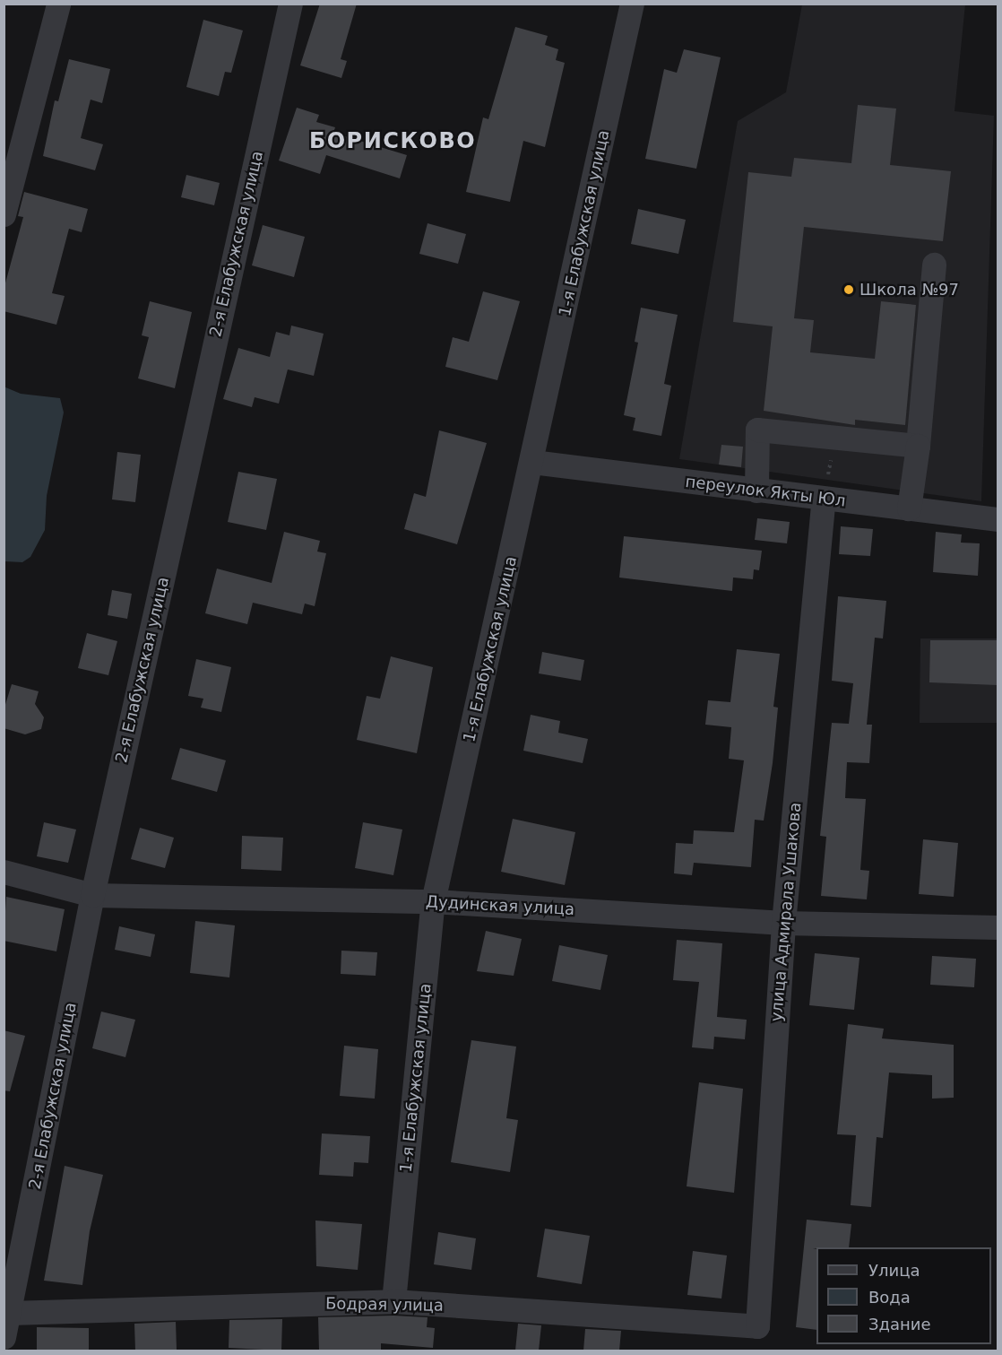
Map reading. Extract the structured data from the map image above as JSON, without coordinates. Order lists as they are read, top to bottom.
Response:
{
  "streets": {
    "street": [
      "1-я Елабужская улица",
      "2-я Елабужская улица",
      "переулок Якты Юл",
      "Дудинская улица",
      "улица Адмирала Ушакова",
      "Бодрая улица"
    ]
  },
  "crossings": [
    ["1-я Елабужская улица", "переулок Якты Юл"],
    ["1-я Елабужская улица", "Дудинская улица"],
    ["1-я Елабужская улица", "Бодрая улица"],
    ["2-я Елабужская улица", "Дудинская улица"],
    ["2-я Елабужская улица", "Бодрая улица"],
    ["переулок Якты Юл", "улица Адмирала Ушакова"],
    ["Дудинская улица", "улица Адмирала Ушакова"],
    ["улица Адмирала Ушакова", "Бодрая улица"]
  ],
  "districts": ["БОРИСКОВО"],
  "places": ["Школа №97"],
  "legend": ["Улица", "Вода", "Здание"]
}
